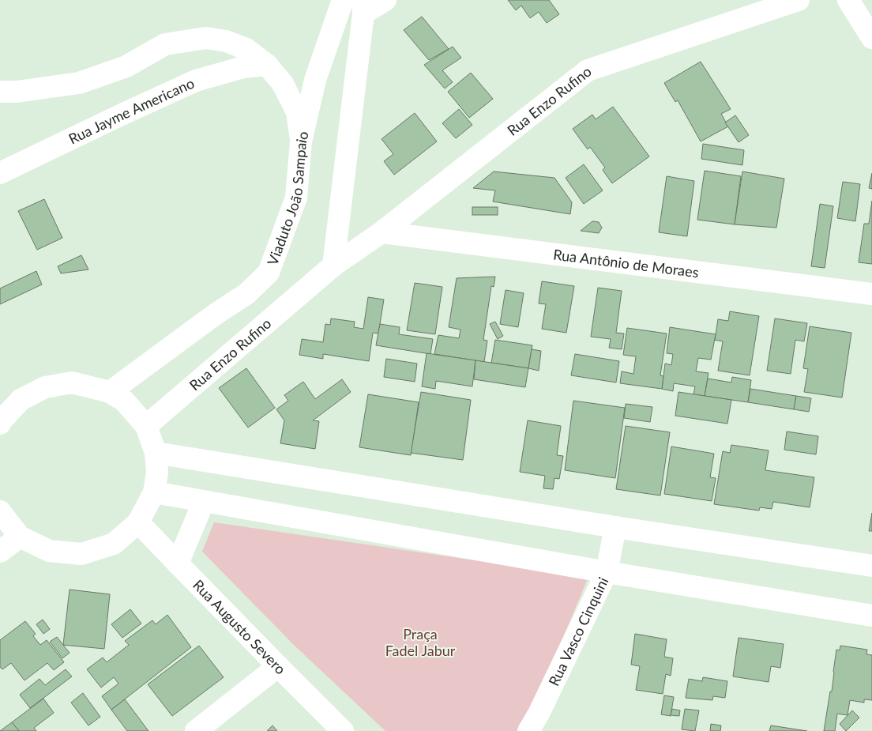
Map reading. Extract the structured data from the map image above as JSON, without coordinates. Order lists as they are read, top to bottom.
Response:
{
  "streets": {
    "main road": [
      "Rua Enzo Rufino",
      "Rua Jayme Americano",
      "Viaduto João Sampaio",
      "Rua Antônio de Moraes",
      "Rua Augusto Severo",
      "Rua Vasco Cinquini"
    ]
  },
  "crossings": [
    ["Rua Enzo Rufino", "Rua Antônio de Moraes"]
  ],
  "parks": ["Praça Fadel Jabur"]
}
